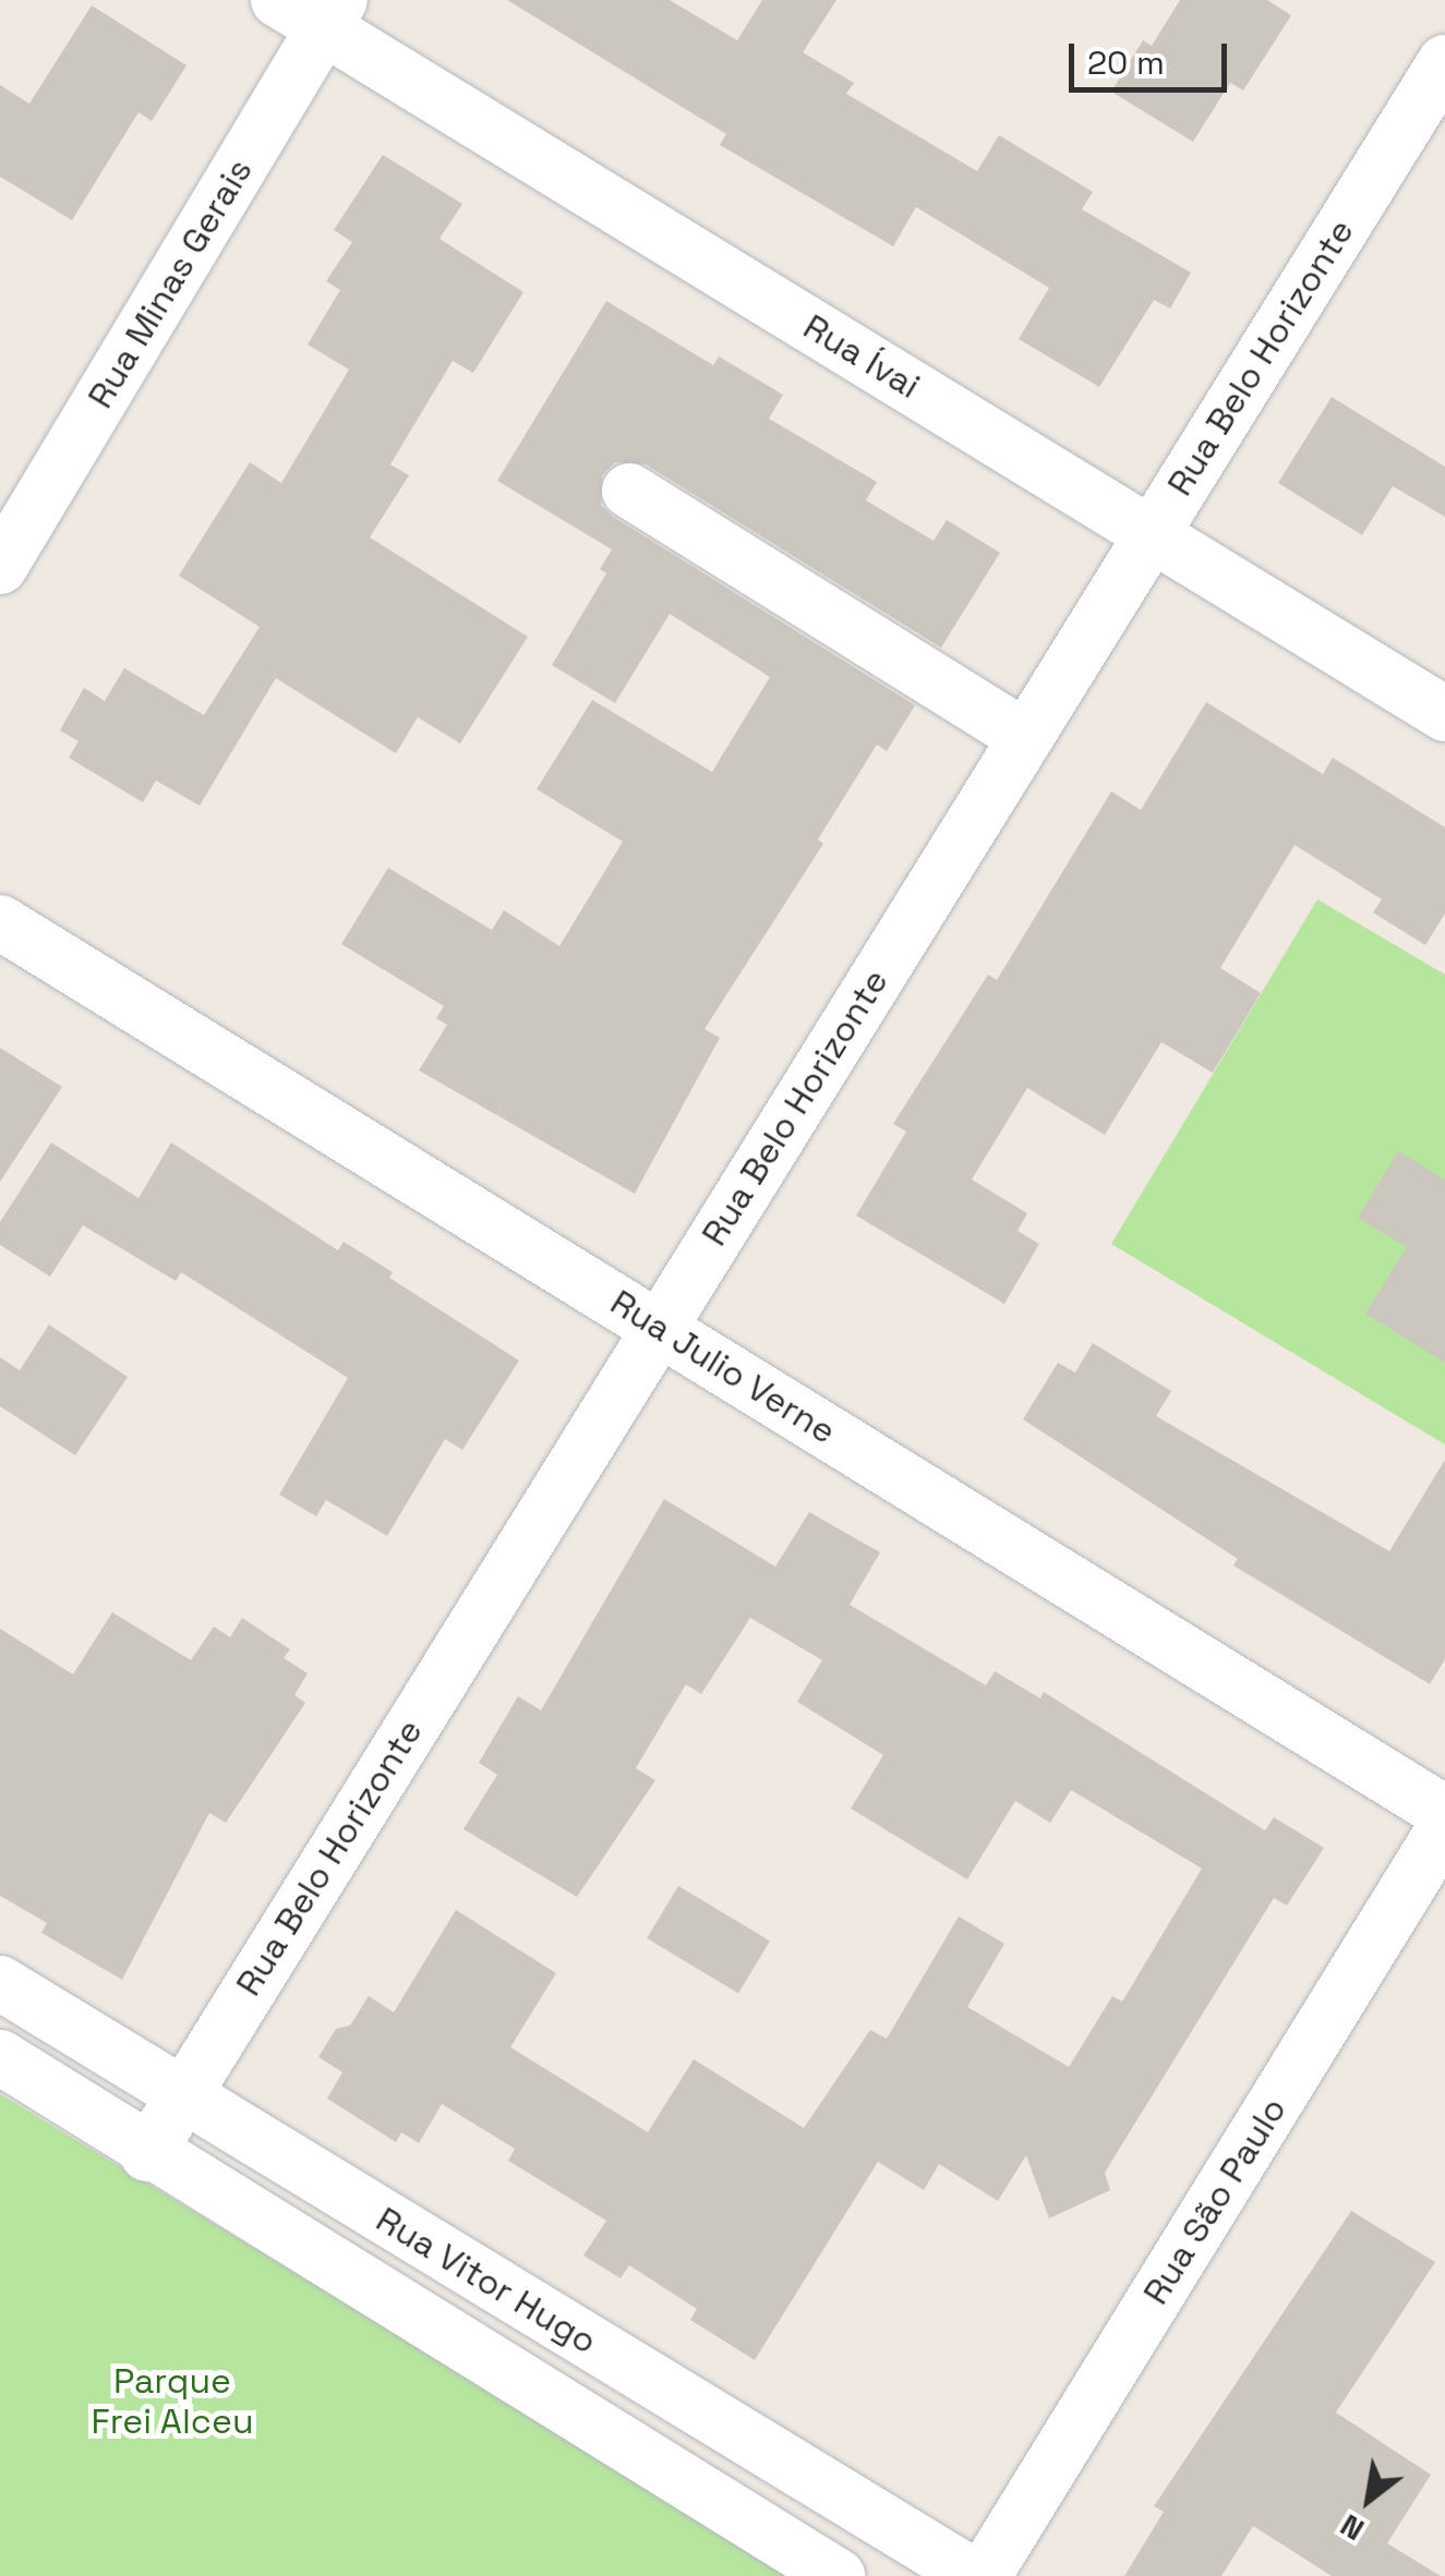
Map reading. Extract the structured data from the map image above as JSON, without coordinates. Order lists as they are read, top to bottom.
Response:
{
  "streets": {
    "street": [
      "Rua Minas Gerais",
      "Rua Ívai",
      "Rua Belo Horizonte",
      "Rua Julio Verne",
      "Rua São Paulo",
      "Rua Vitor Hugo"
    ]
  },
  "crossings": [
    ["Rua Minas Gerais", "Rua Ívai"],
    ["Rua Ívai", "Rua Belo Horizonte"],
    ["Rua Belo Horizonte", "Rua Julio Verne"],
    ["Rua Belo Horizonte", "Rua Vitor Hugo"]
  ],
  "parks": ["Parque Frei Alceu"],
  "scale_bar": "20 m",
  "north": "bottom left"
}
